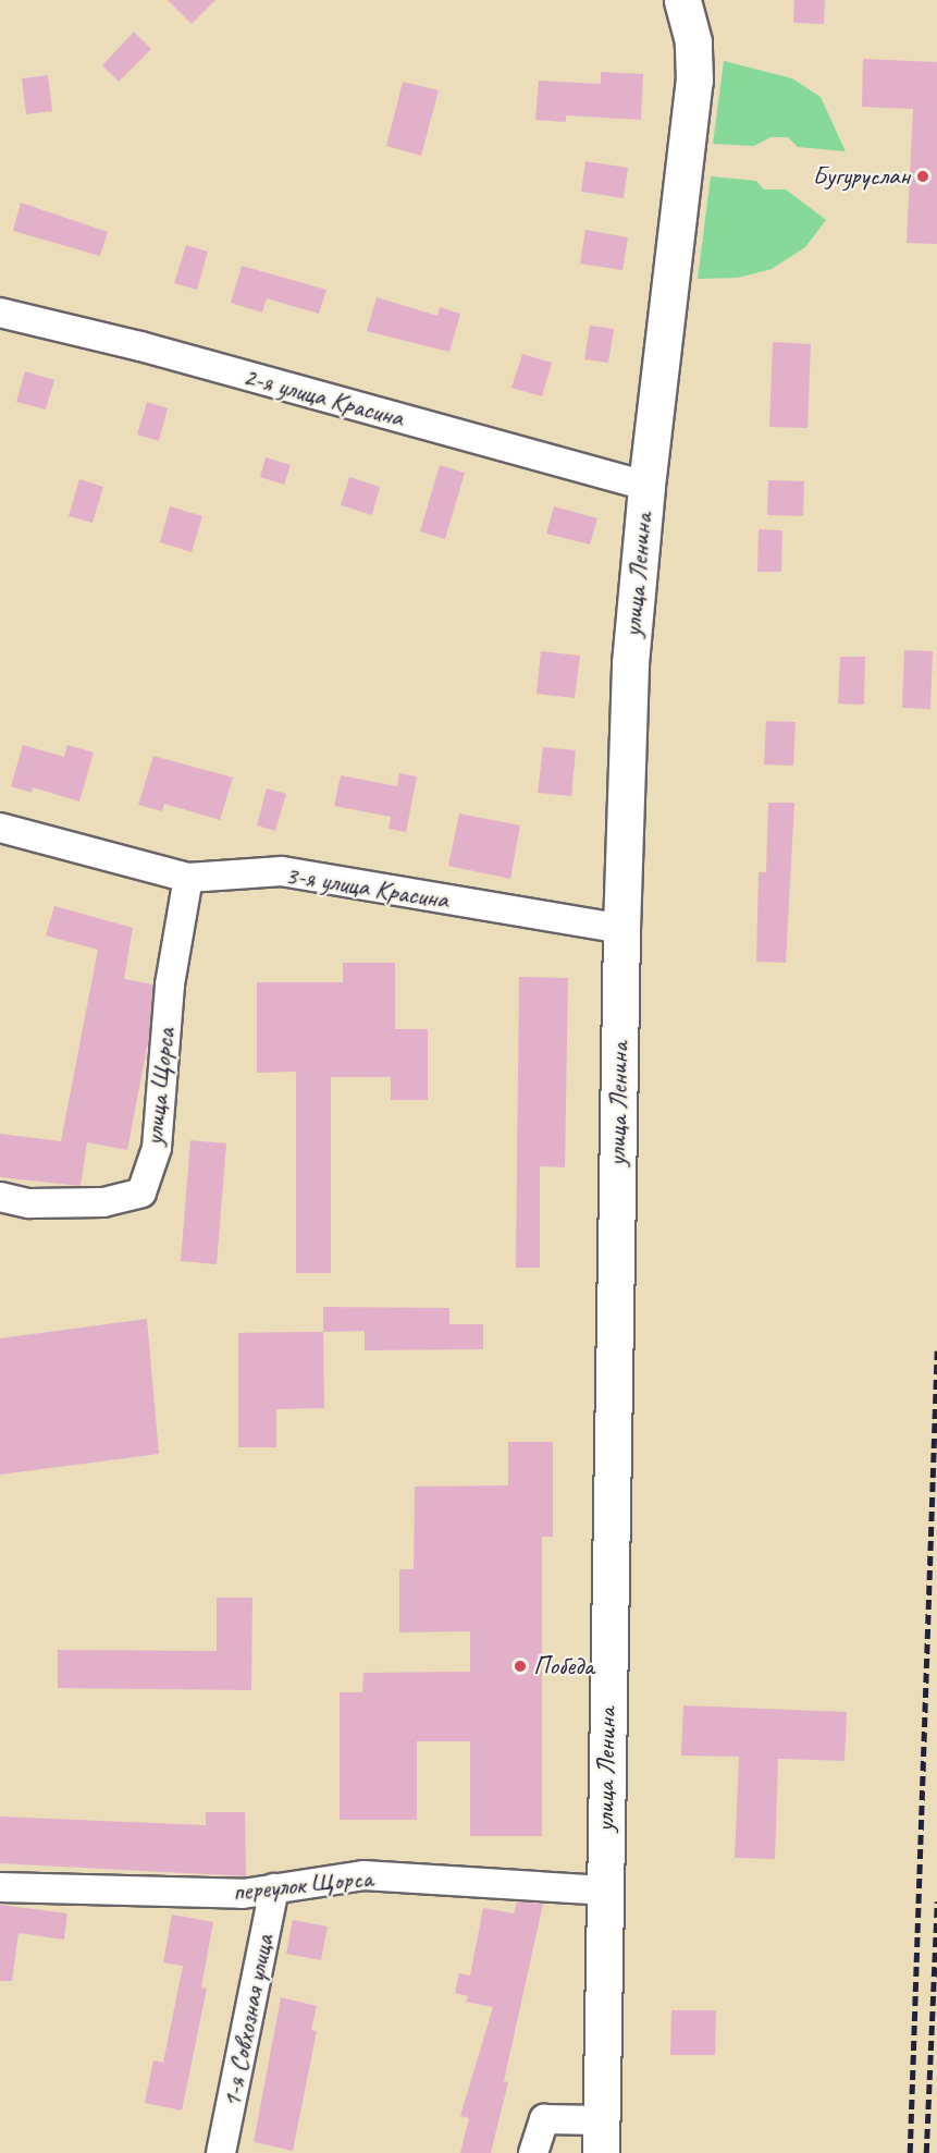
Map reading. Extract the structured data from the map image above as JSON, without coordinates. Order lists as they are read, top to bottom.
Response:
{
  "streets": {
    "main road": ["улица Ленина"],
    "street": [
      "2-я улица Красина",
      "3-я улица Красина",
      "улица Щорса",
      "переулок Щорса",
      "1-я Совхозная улица"
    ]
  },
  "crossings": [
    ["2-я улица Красина", "улица Ленина"],
    ["улица Ленина", "3-я улица Красина"],
    ["улица Ленина", "переулок Щорса"],
    ["3-я улица Красина", "улица Щорса"],
    ["переулок Щорса", "1-я Совхозная улица"]
  ],
  "places": ["Бугуруслан", "Победа"]
}
